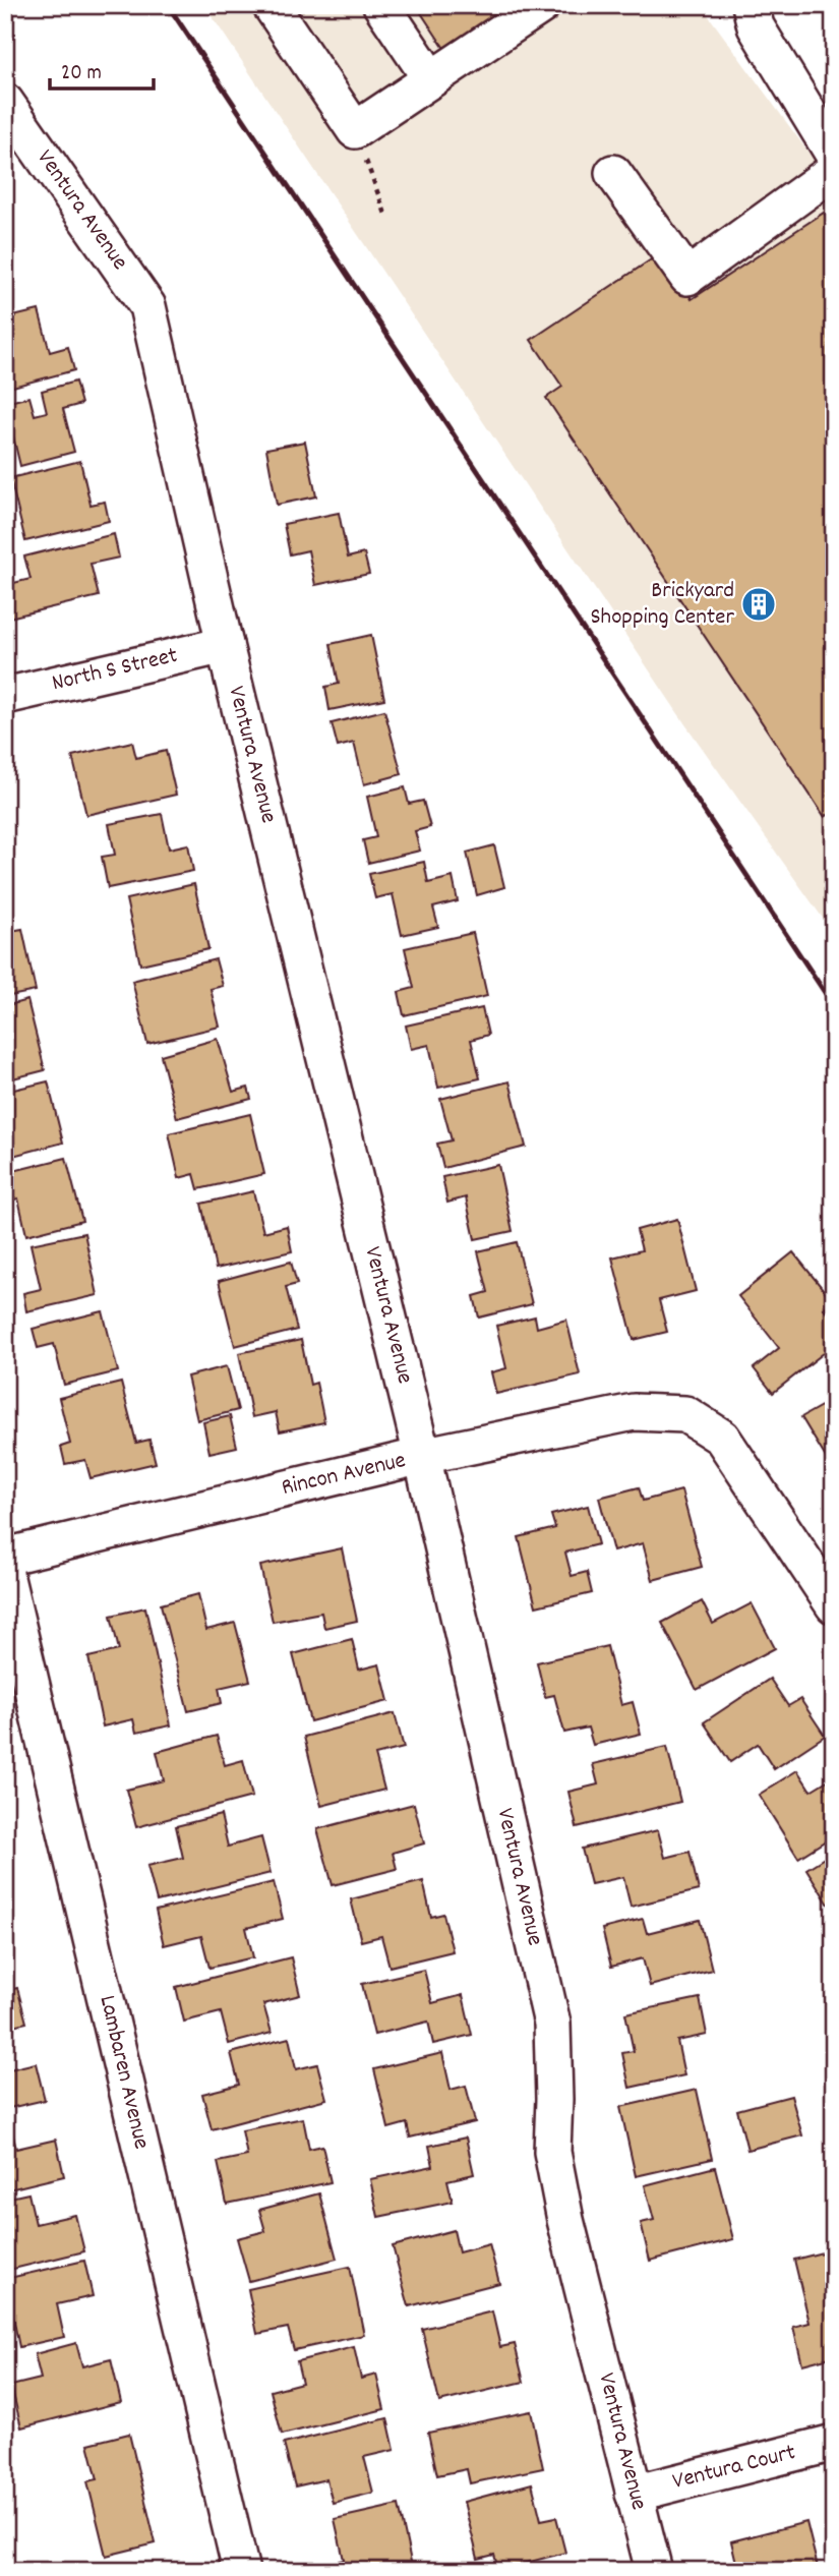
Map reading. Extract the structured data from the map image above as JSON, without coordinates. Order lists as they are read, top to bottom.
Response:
{
  "streets": {
    "street": [
      "Ventura Avenue",
      "North S Street",
      "Rincon Avenue",
      "Lambaren Avenue",
      "Ventura Court"
    ]
  },
  "crossings": [
    ["Ventura Avenue", "North S Street"],
    ["Ventura Avenue", "Rincon Avenue"],
    ["Ventura Avenue", "Ventura Court"]
  ],
  "places": {
    "building": ["Brickyard Shopping Center"]
  },
  "scale_bar": "20 m"
}
